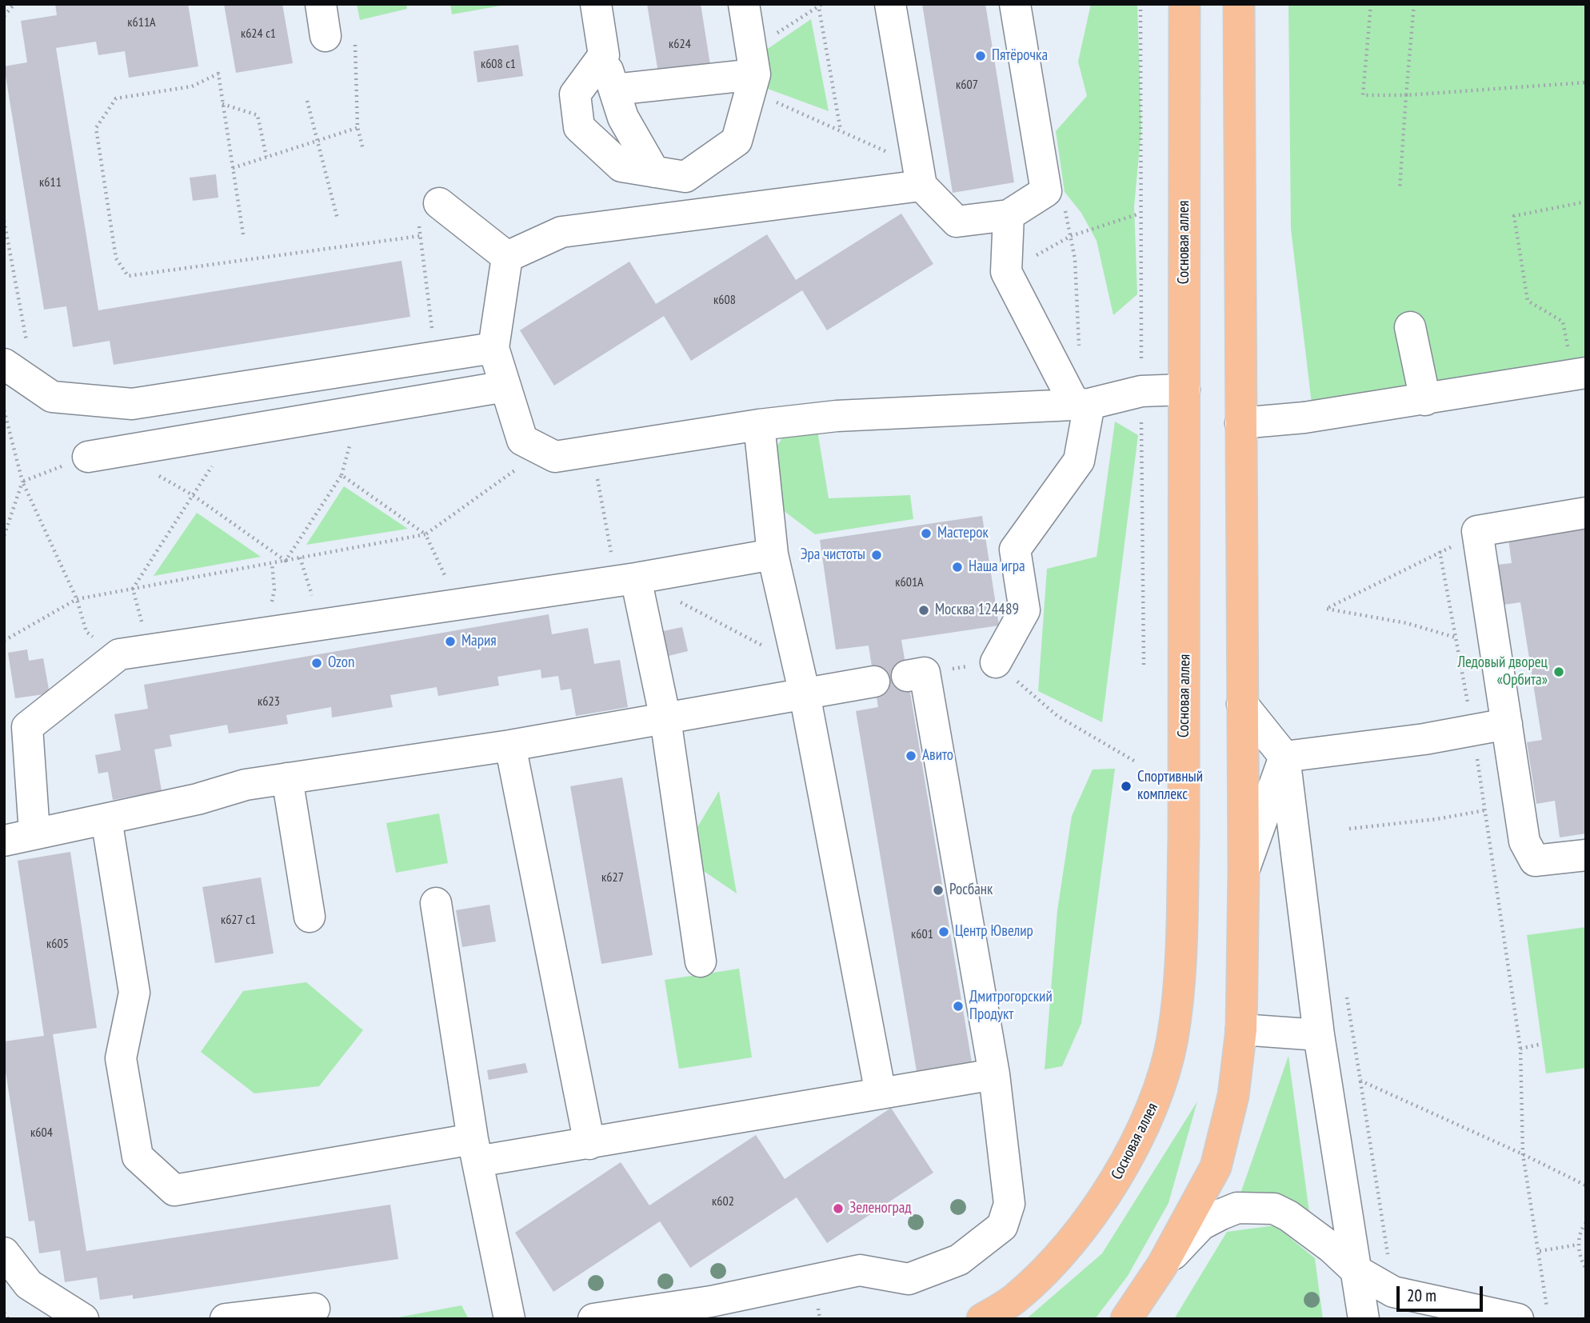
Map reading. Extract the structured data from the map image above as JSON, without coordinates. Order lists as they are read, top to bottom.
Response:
{
  "streets": {
    "main road": ["Сосновая аллея"]
  },
  "places": [
    "Пятёрочка",
    "Мастерок",
    "Эра чистоты",
    "Наша игра",
    "Москва 124489",
    "Мария",
    "Ozon",
    "Ледовый дворец «Орбита»",
    "Авито",
    "Спортивный комплекс",
    "Росбанк",
    "Центр Ювелир",
    "Дмитрогорский Продукт",
    "Зеленоград"
  ],
  "house_numbers": [
    "к611А",
    "к624 с1",
    "к624",
    "к608 с1",
    "к607",
    "к611",
    "к608",
    "к601А",
    "к623",
    "к627",
    "к627 с1",
    "к601",
    "к605",
    "к604",
    "к602"
  ],
  "scale_bar": "20 m"
}
